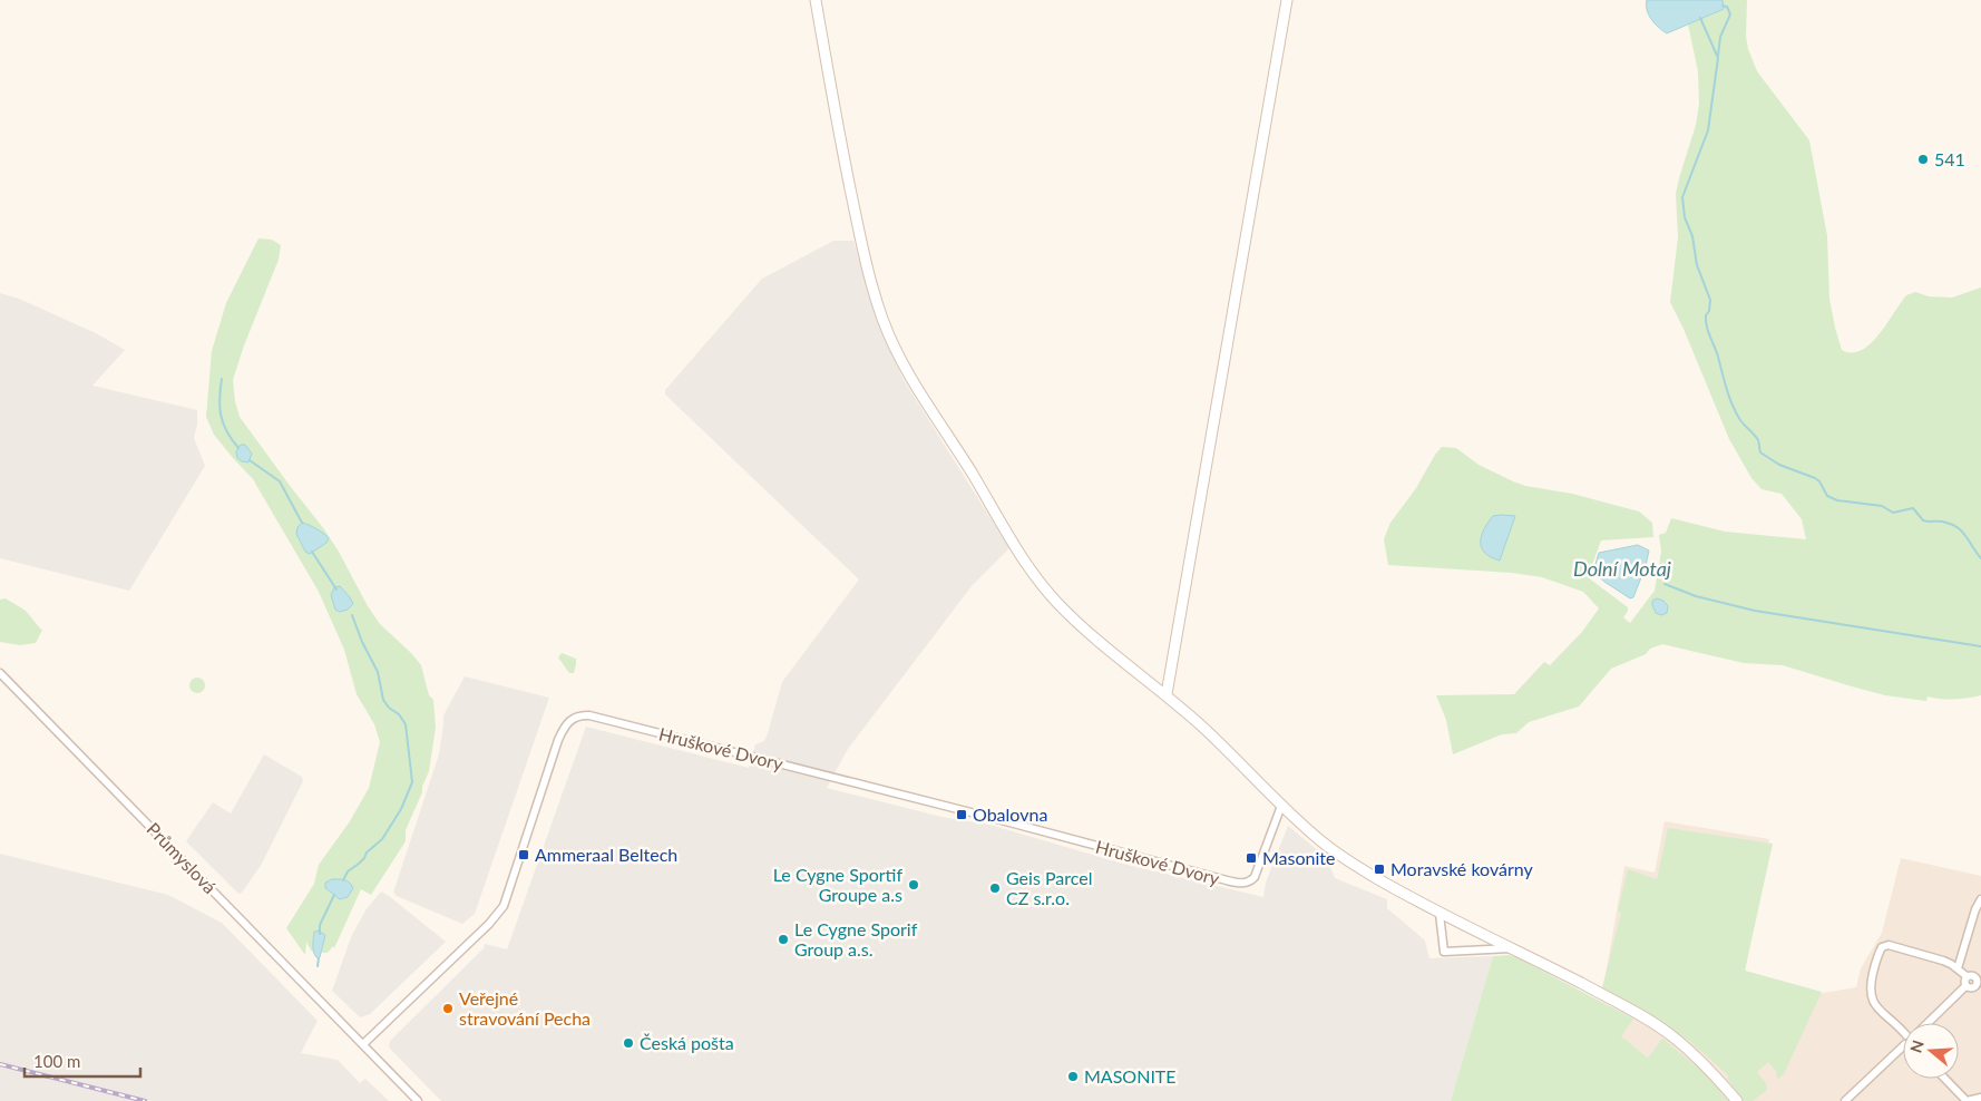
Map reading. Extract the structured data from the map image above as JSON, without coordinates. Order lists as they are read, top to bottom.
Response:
{
  "streets": {
    "street": ["Hruškové Dvory", "Průmyslová"]
  },
  "crossings": [
    ["Hruškové Dvory", "Průmyslová"]
  ],
  "water": ["Dolní Motaj"],
  "places": {
    "other": [
      "541",
      "Le Cygne Sportif Groupe a.s",
      "Geis Parcel CZ s.r.o.",
      "Le Cygne Sporif Group a.s.",
      "Veřejné stravování Pecha",
      "Česká pošta",
      "MASONITE"
    ],
    "transit": [
      "Obalovna",
      "Ammeraal Beltech",
      "Masonite",
      "Moravské kovárny"
    ]
  },
  "scale_bar": "100 m",
  "north": "left"
}
